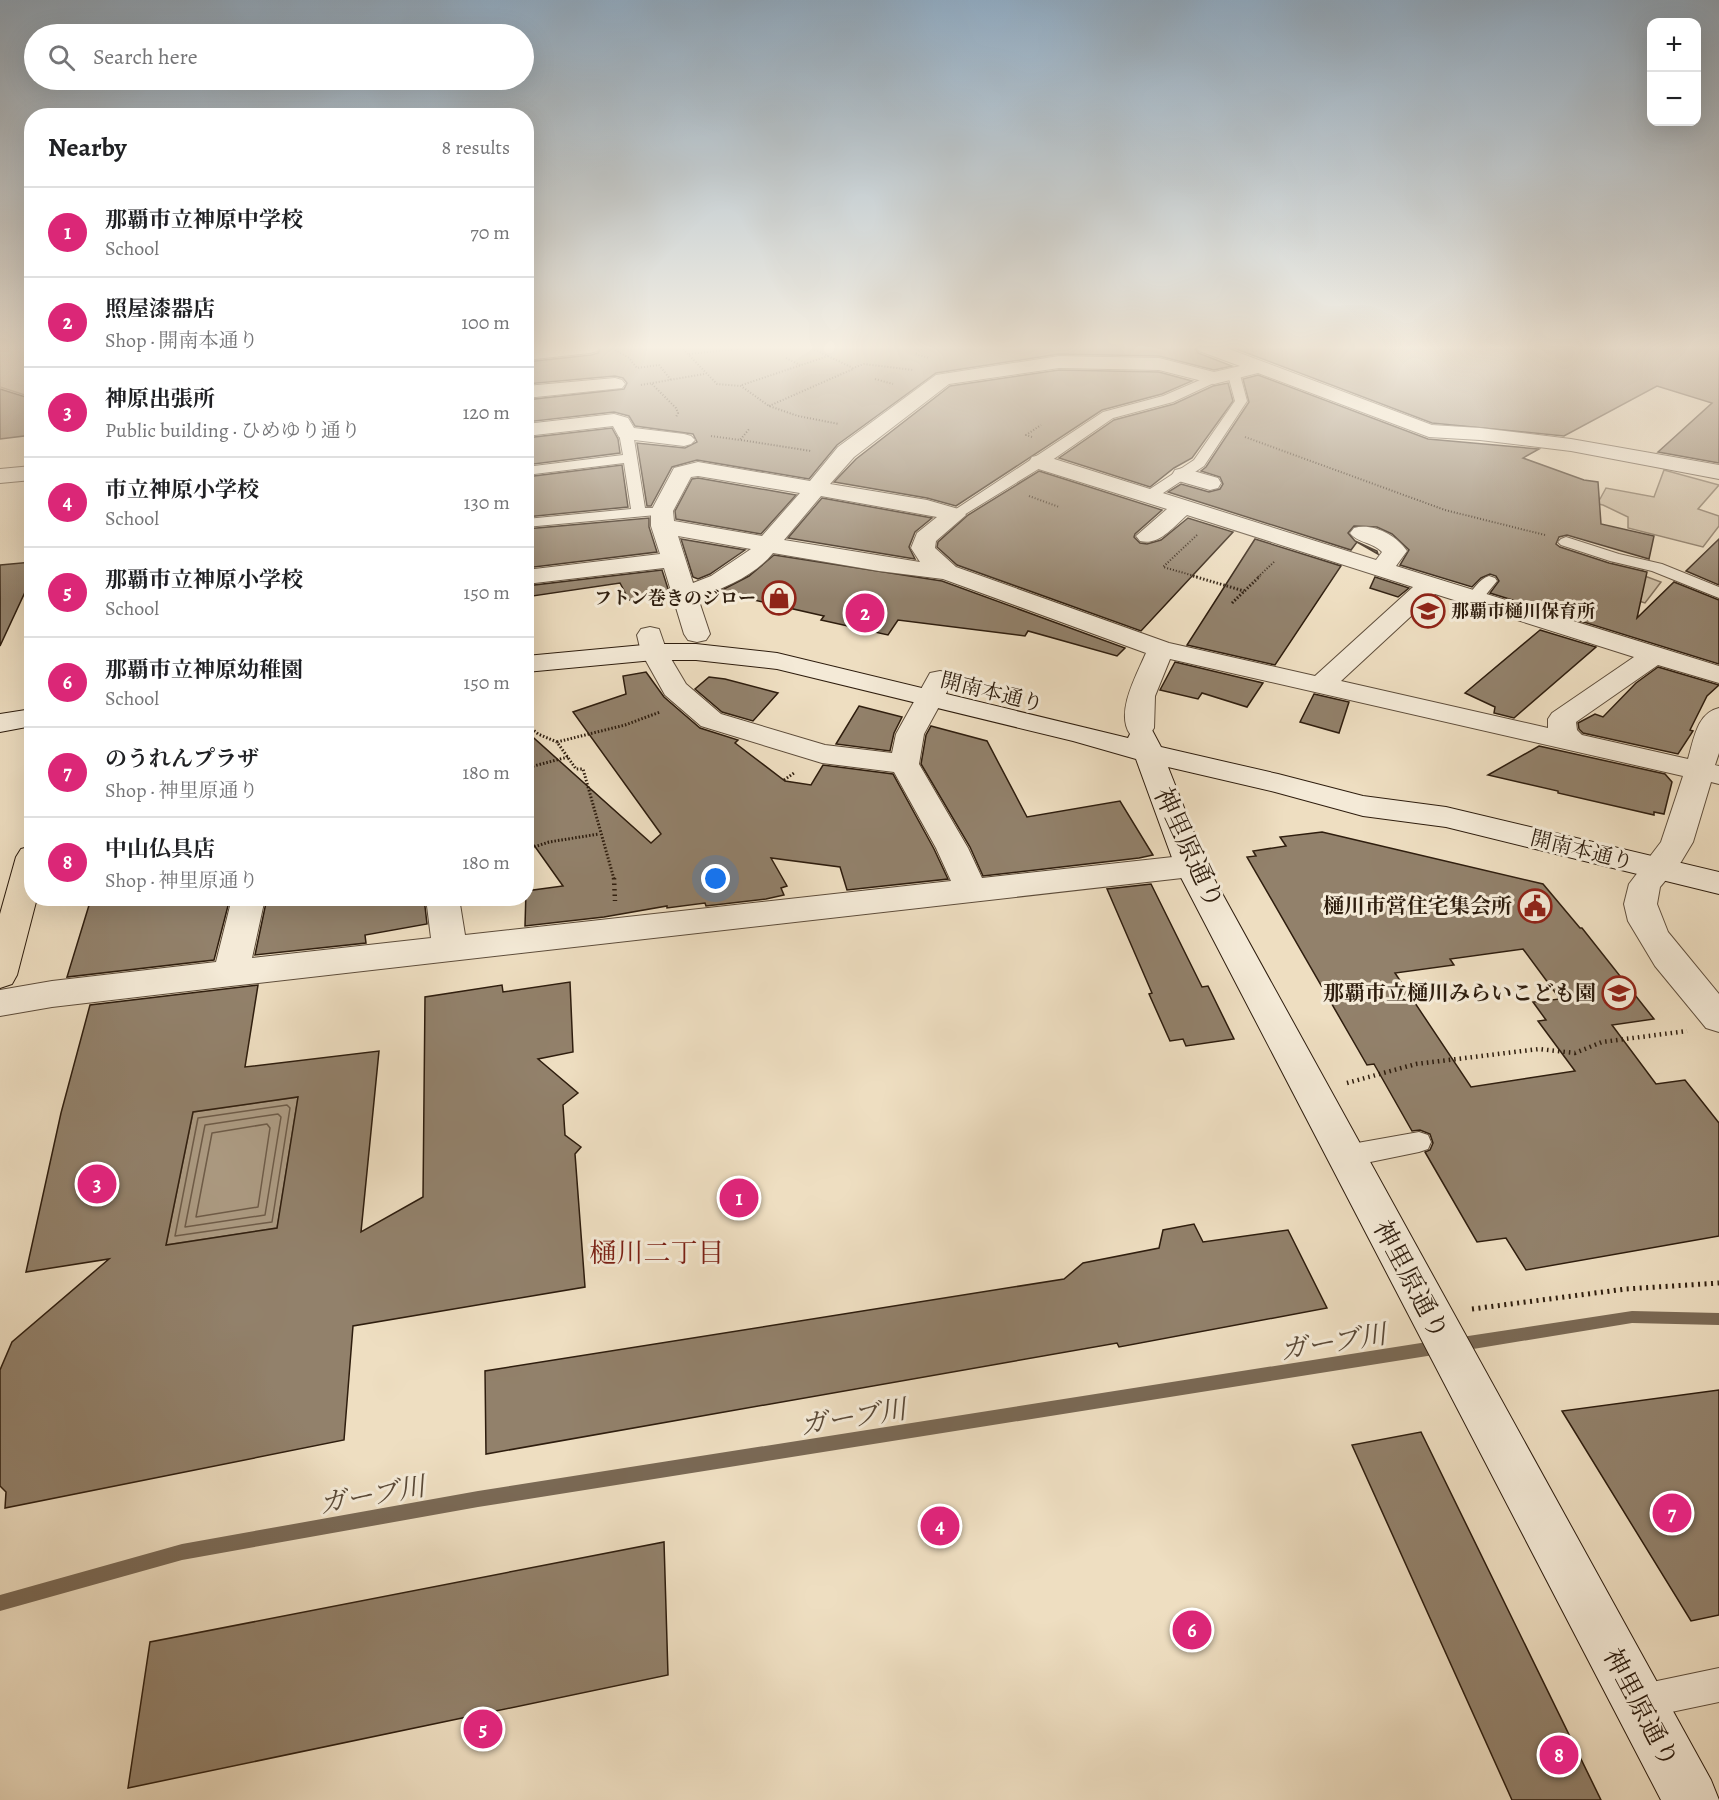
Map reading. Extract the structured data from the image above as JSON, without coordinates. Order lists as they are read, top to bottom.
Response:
{
  "streets": {
    "street": ["開南本通り", "神里原通り"]
  },
  "crossings": [
    ["開南本通り", "神里原通り"]
  ],
  "districts": ["樋川二丁目"],
  "water": ["ガーブ川"],
  "places": {
    "shop": ["フトン巻きのジロー"],
    "school or university": ["那覇市樋川保育所", "那覇市立樋川みらいこども園"],
    "public building": ["樋川市営住宅集会所"]
  },
  "page": {
    "map_buttons": ["+", "−"],
    "search": "Search here",
    "heading": ["Nearby", "8 results"],
    "list": [
      {
        "mark": "1",
        "name": "那覇市立神原中学校",
        "note": "School",
        "value": "70 m"
      },
      {
        "mark": "2",
        "name": "照屋漆器店",
        "note": "Shop · 開南本通り",
        "value": "100 m"
      },
      {
        "mark": "3",
        "name": "神原出張所",
        "note": "Public building · ひめゆり通り",
        "value": "120 m"
      },
      {
        "mark": "4",
        "name": "市立神原小学校",
        "note": "School",
        "value": "130 m"
      },
      {
        "mark": "5",
        "name": "那覇市立神原小学校",
        "note": "School",
        "value": "150 m"
      },
      {
        "mark": "6",
        "name": "那覇市立神原幼稚園",
        "note": "School",
        "value": "150 m"
      },
      {
        "mark": "7",
        "name": "のうれんプラザ",
        "note": "Shop · 神里原通り",
        "value": "180 m"
      },
      {
        "mark": "8",
        "name": "中山仏具店",
        "note": "Shop · 神里原通り",
        "value": "180 m"
      }
    ],
    "pins": [
      "2",
      "3",
      "1",
      "7",
      "4",
      "6",
      "5",
      "8"
    ]
  }
}
